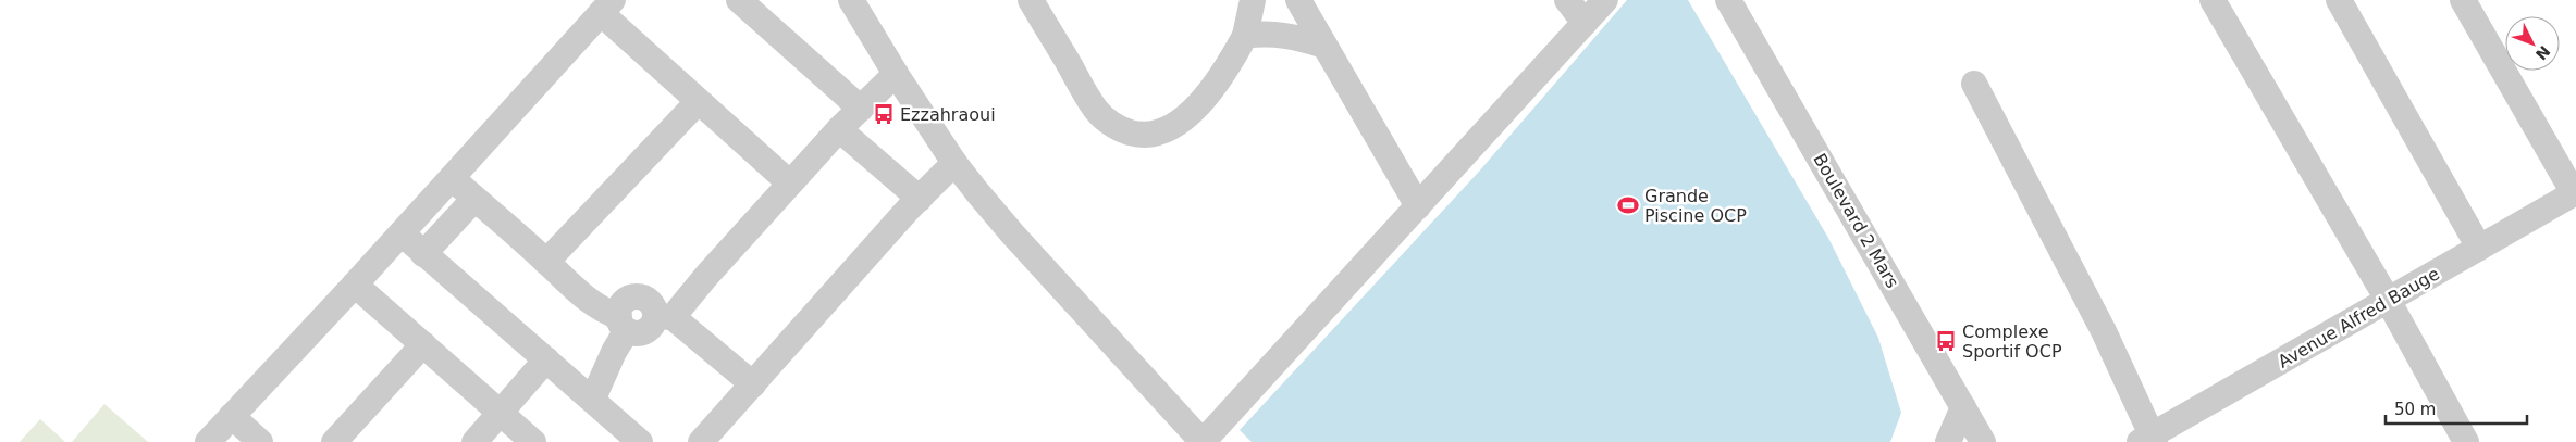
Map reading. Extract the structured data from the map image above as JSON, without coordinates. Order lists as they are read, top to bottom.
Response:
{
  "streets": {
    "street": ["Boulevard 2 Mars", "Avenue Alfred Bauge"]
  },
  "places": {
    "bus stop": ["Ezzahraoui", "Complexe Sportif OCP"],
    "sports": ["Grande Piscine OCP"]
  },
  "scale_bar": "50 m",
  "north": "bottom right"
}
